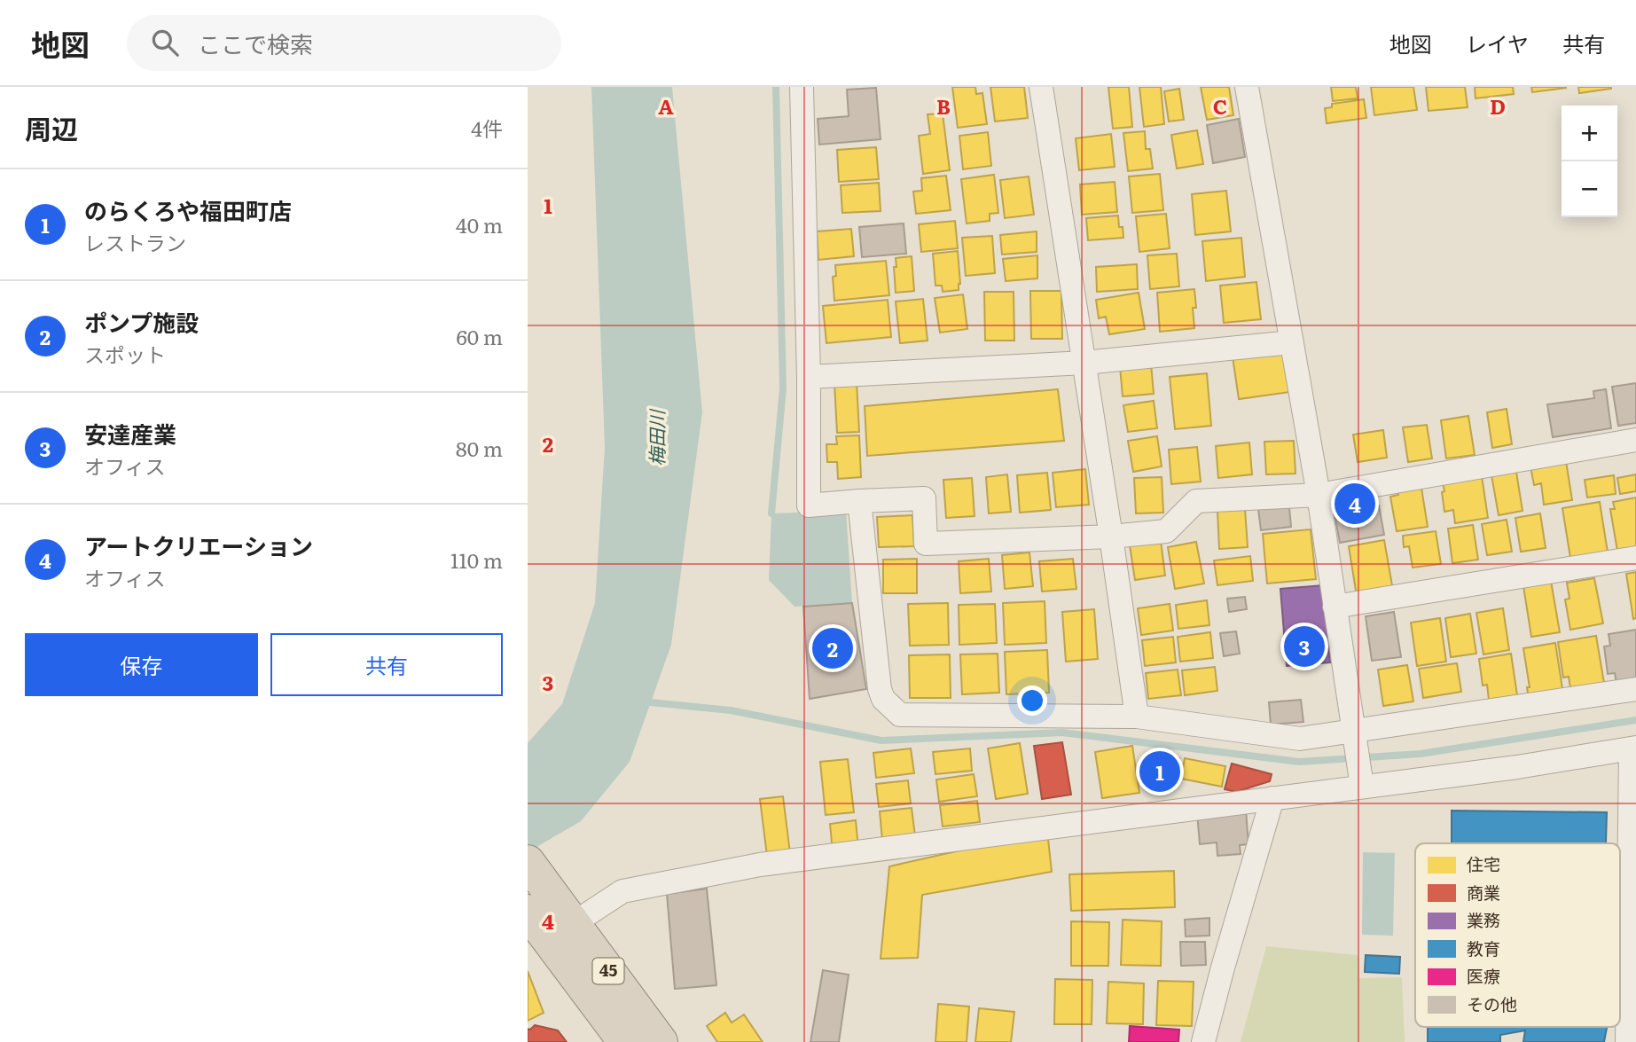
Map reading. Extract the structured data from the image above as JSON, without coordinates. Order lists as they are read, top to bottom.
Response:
{
  "streets": {
    "highway": ["45"]
  },
  "water": ["梅田川"],
  "legend": [
    "住宅",
    "商業",
    "業務",
    "教育",
    "医療",
    "その他"
  ],
  "page": {
    "header": "地図",
    "search": "ここで検索",
    "nav": ["地図", "レイヤ", "共有"],
    "heading": ["周辺", "4件"],
    "map_buttons": ["+", "−"],
    "list": [
      {
        "mark": "1",
        "name": "のらくろや福田町店",
        "note": "レストラン",
        "value": "40 m"
      },
      {
        "mark": "2",
        "name": "ポンプ施設",
        "note": "スポット",
        "value": "60 m"
      },
      {
        "mark": "3",
        "name": "安達産業",
        "note": "オフィス",
        "value": "80 m"
      },
      {
        "mark": "4",
        "name": "アートクリエーション",
        "note": "オフィス",
        "value": "110 m"
      }
    ],
    "pins": [
      "4",
      "3",
      "2",
      "1"
    ],
    "buttons": ["保存", "共有"]
  },
  "grid": {
    "columns": [
      "A",
      "B",
      "C",
      "D"
    ],
    "rows": [
      "1",
      "2",
      "3",
      "4"
    ]
  }
}
